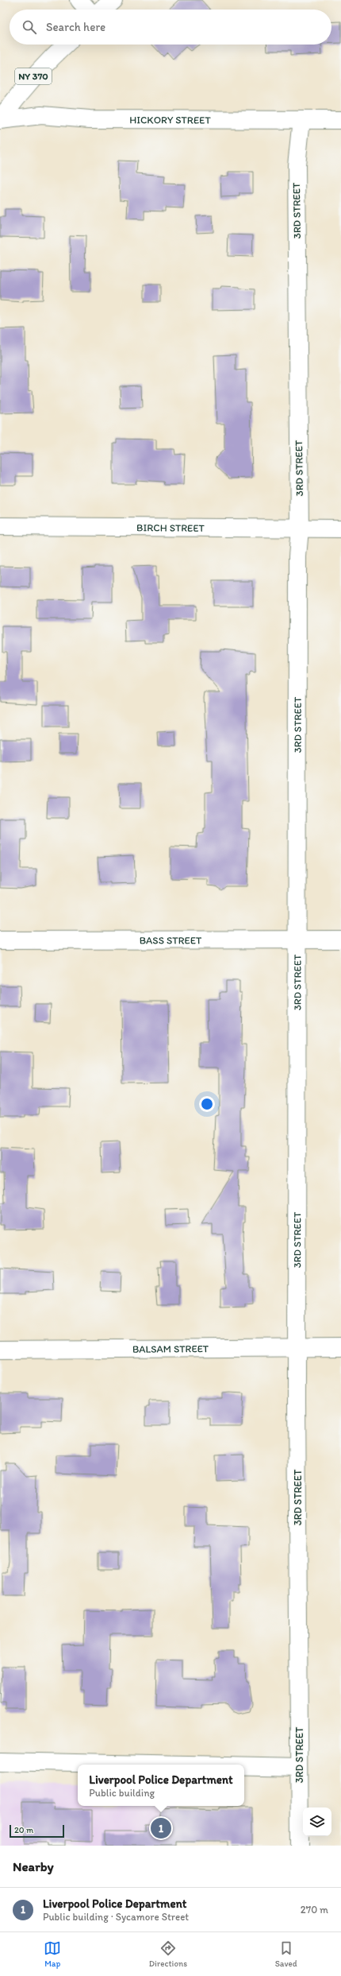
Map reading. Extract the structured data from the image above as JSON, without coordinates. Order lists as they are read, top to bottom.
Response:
{
  "streets": {
    "street": [
      "NY 370",
      "HICKORY STREET",
      "3RD STREET",
      "BIRCH STREET",
      "BASS STREET",
      "BALSAM STREET"
    ]
  },
  "crossings": [
    ["NY 370", "HICKORY STREET"],
    ["HICKORY STREET", "3RD STREET"],
    ["3RD STREET", "BIRCH STREET"],
    ["3RD STREET", "BASS STREET"],
    ["3RD STREET", "BALSAM STREET"]
  ],
  "scale_bar": "20 m",
  "page": {
    "search": "Search here",
    "popup": ["Liverpool Police Department", "Public building"],
    "pins": "1",
    "scale": "20 m",
    "heading": "Nearby",
    "list": [
      {
        "mark": "1",
        "name": "Liverpool Police Department",
        "note": "Public building · Sycamore Street",
        "value": "270 m"
      }
    ],
    "nav": ["Map", "Directions", "Saved"]
  }
}
